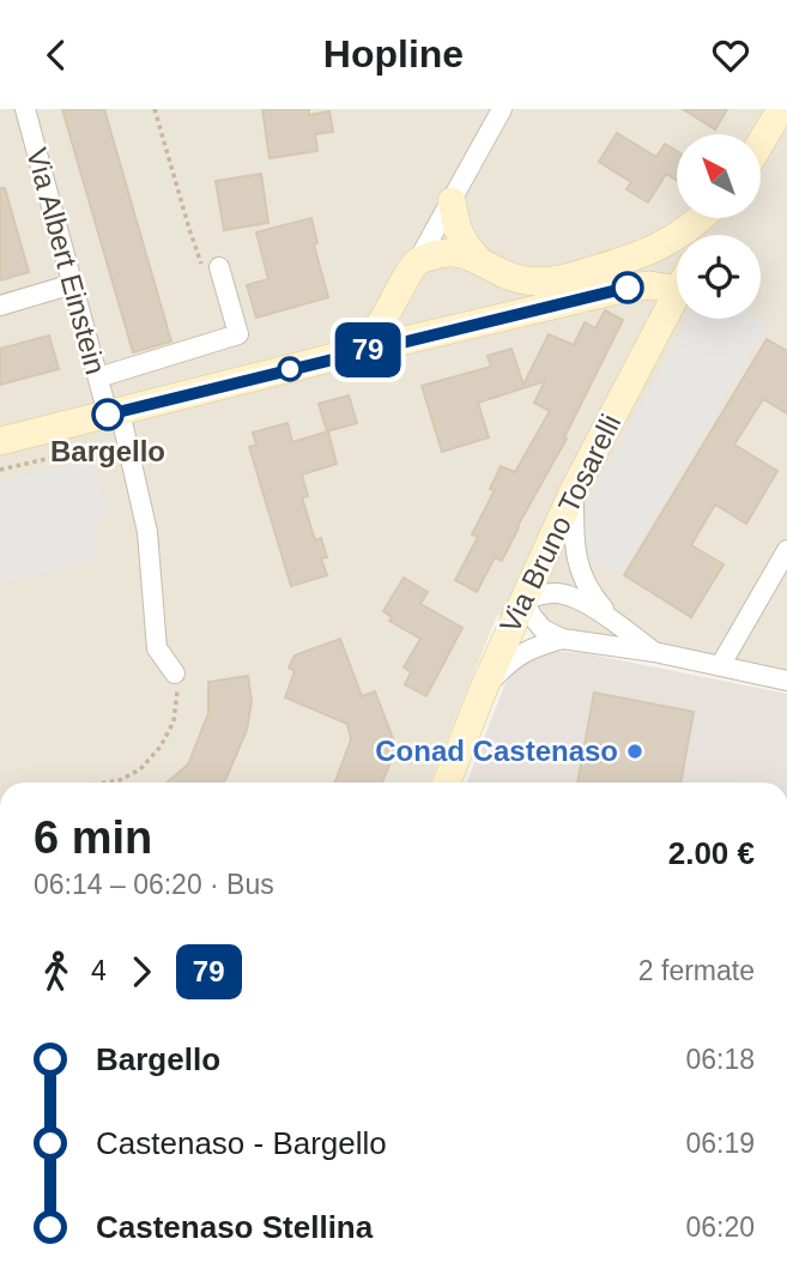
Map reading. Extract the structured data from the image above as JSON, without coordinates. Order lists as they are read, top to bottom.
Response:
{
  "streets": {
    "street": ["Via Albert Einstein", "Via Bruno Tosarelli"]
  },
  "places": ["Bargello", "Conad Castenaso"],
  "lines": ["bus line 79"],
  "north": "top left",
  "page": {
    "header": "Hopline",
    "on_map": "79",
    "heading": ["6 min", "06:14 – 06:20 · Bus", "2.00 €"],
    "legs": ["4", "79", "2 fermate"],
    "list": [
      {
        "name": "Bargello",
        "value": "06:18"
      },
      {
        "name": "Castenaso - Bargello",
        "value": "06:19"
      },
      {
        "name": "Castenaso Stellina",
        "value": "06:20"
      }
    ]
  }
}
